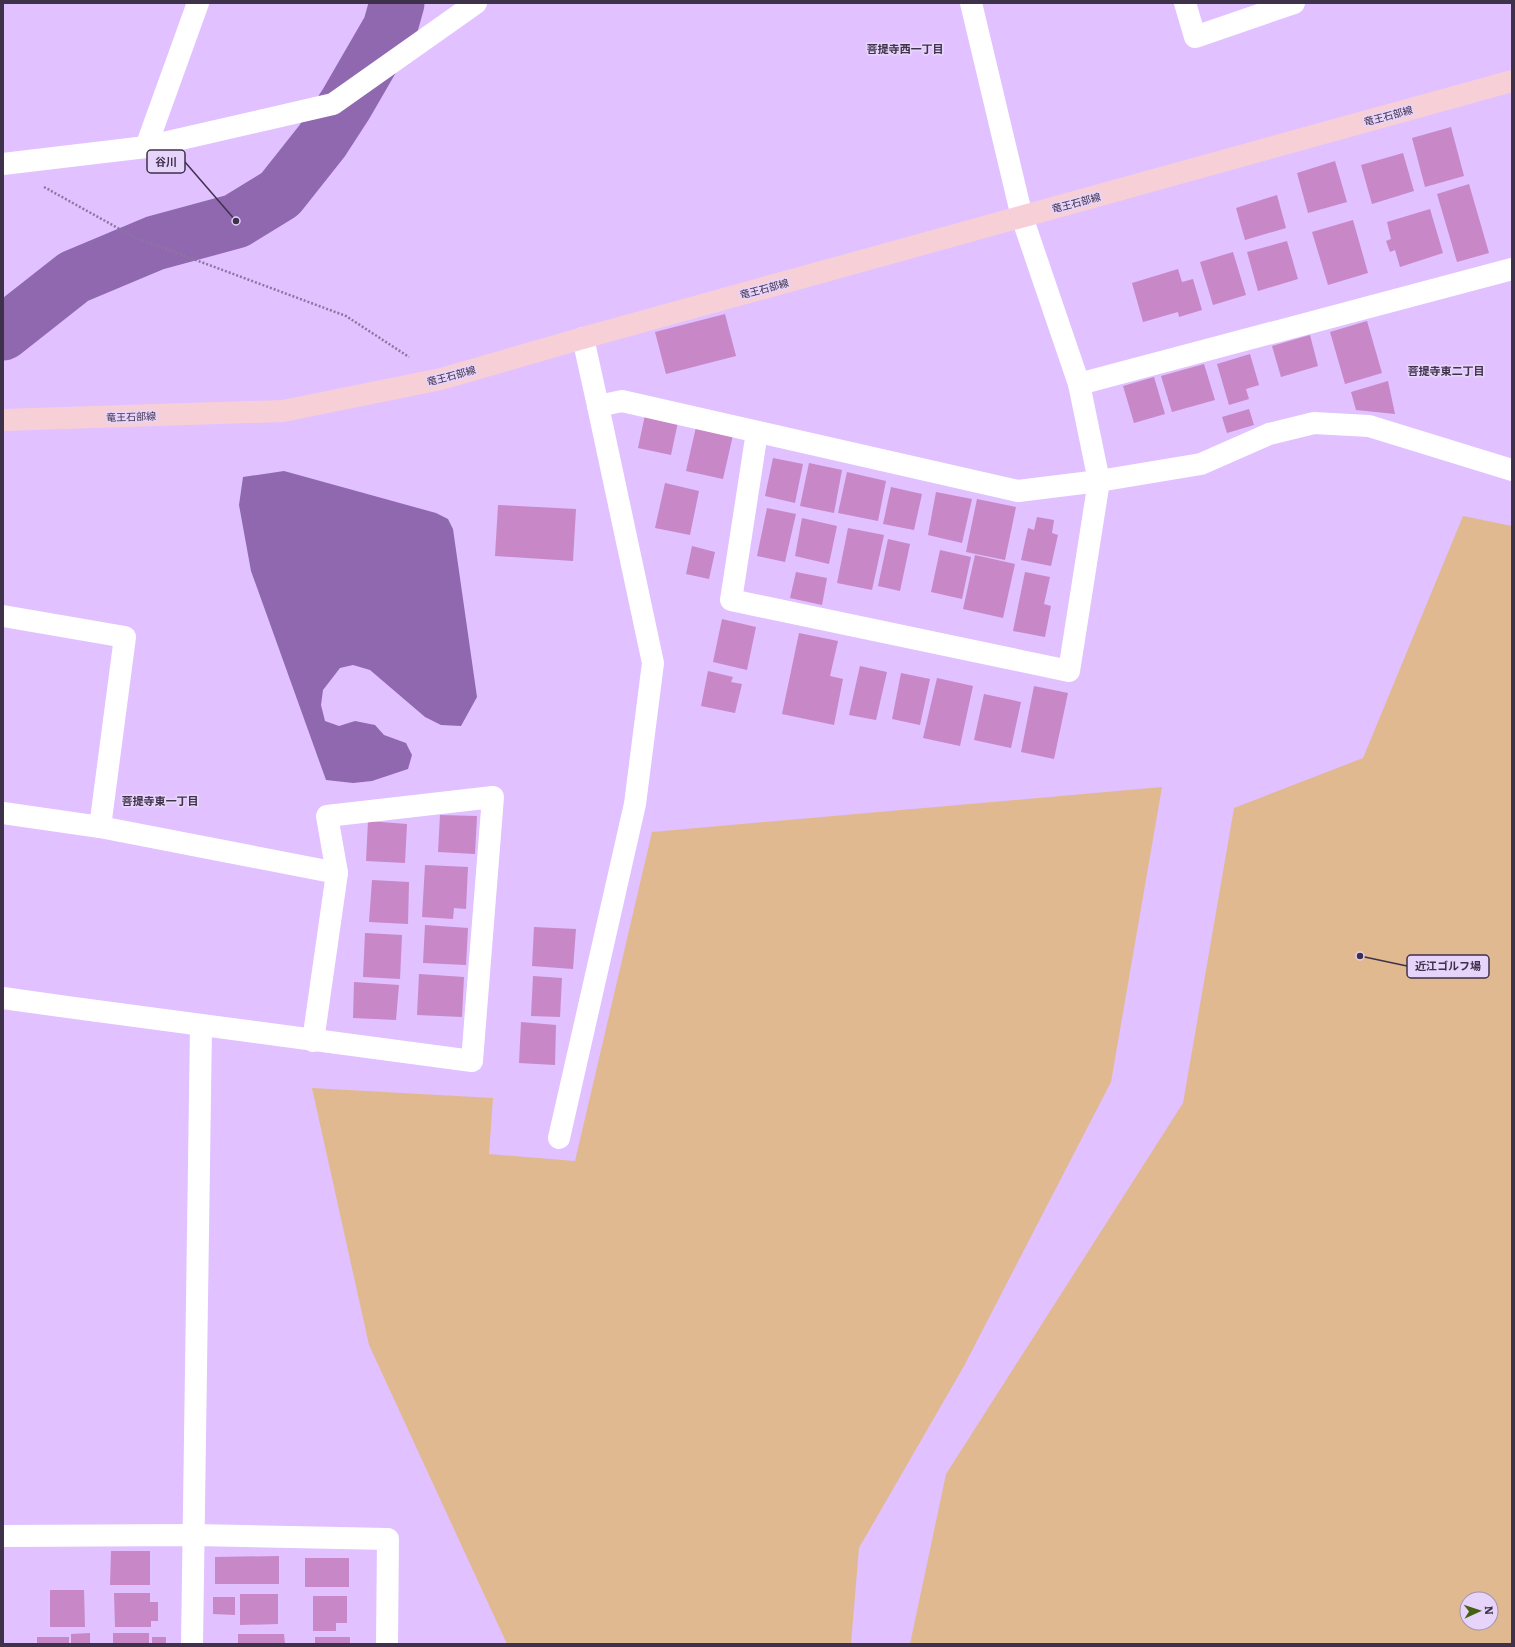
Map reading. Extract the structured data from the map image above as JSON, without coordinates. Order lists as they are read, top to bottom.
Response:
{
  "streets": {
    "main road": ["竜王石部線"]
  },
  "districts": ["菩提寺西一丁目", "菩提寺東二丁目", "菩提寺東一丁目"],
  "places": ["谷川", "近江ゴルフ場"],
  "north": "right"
}
